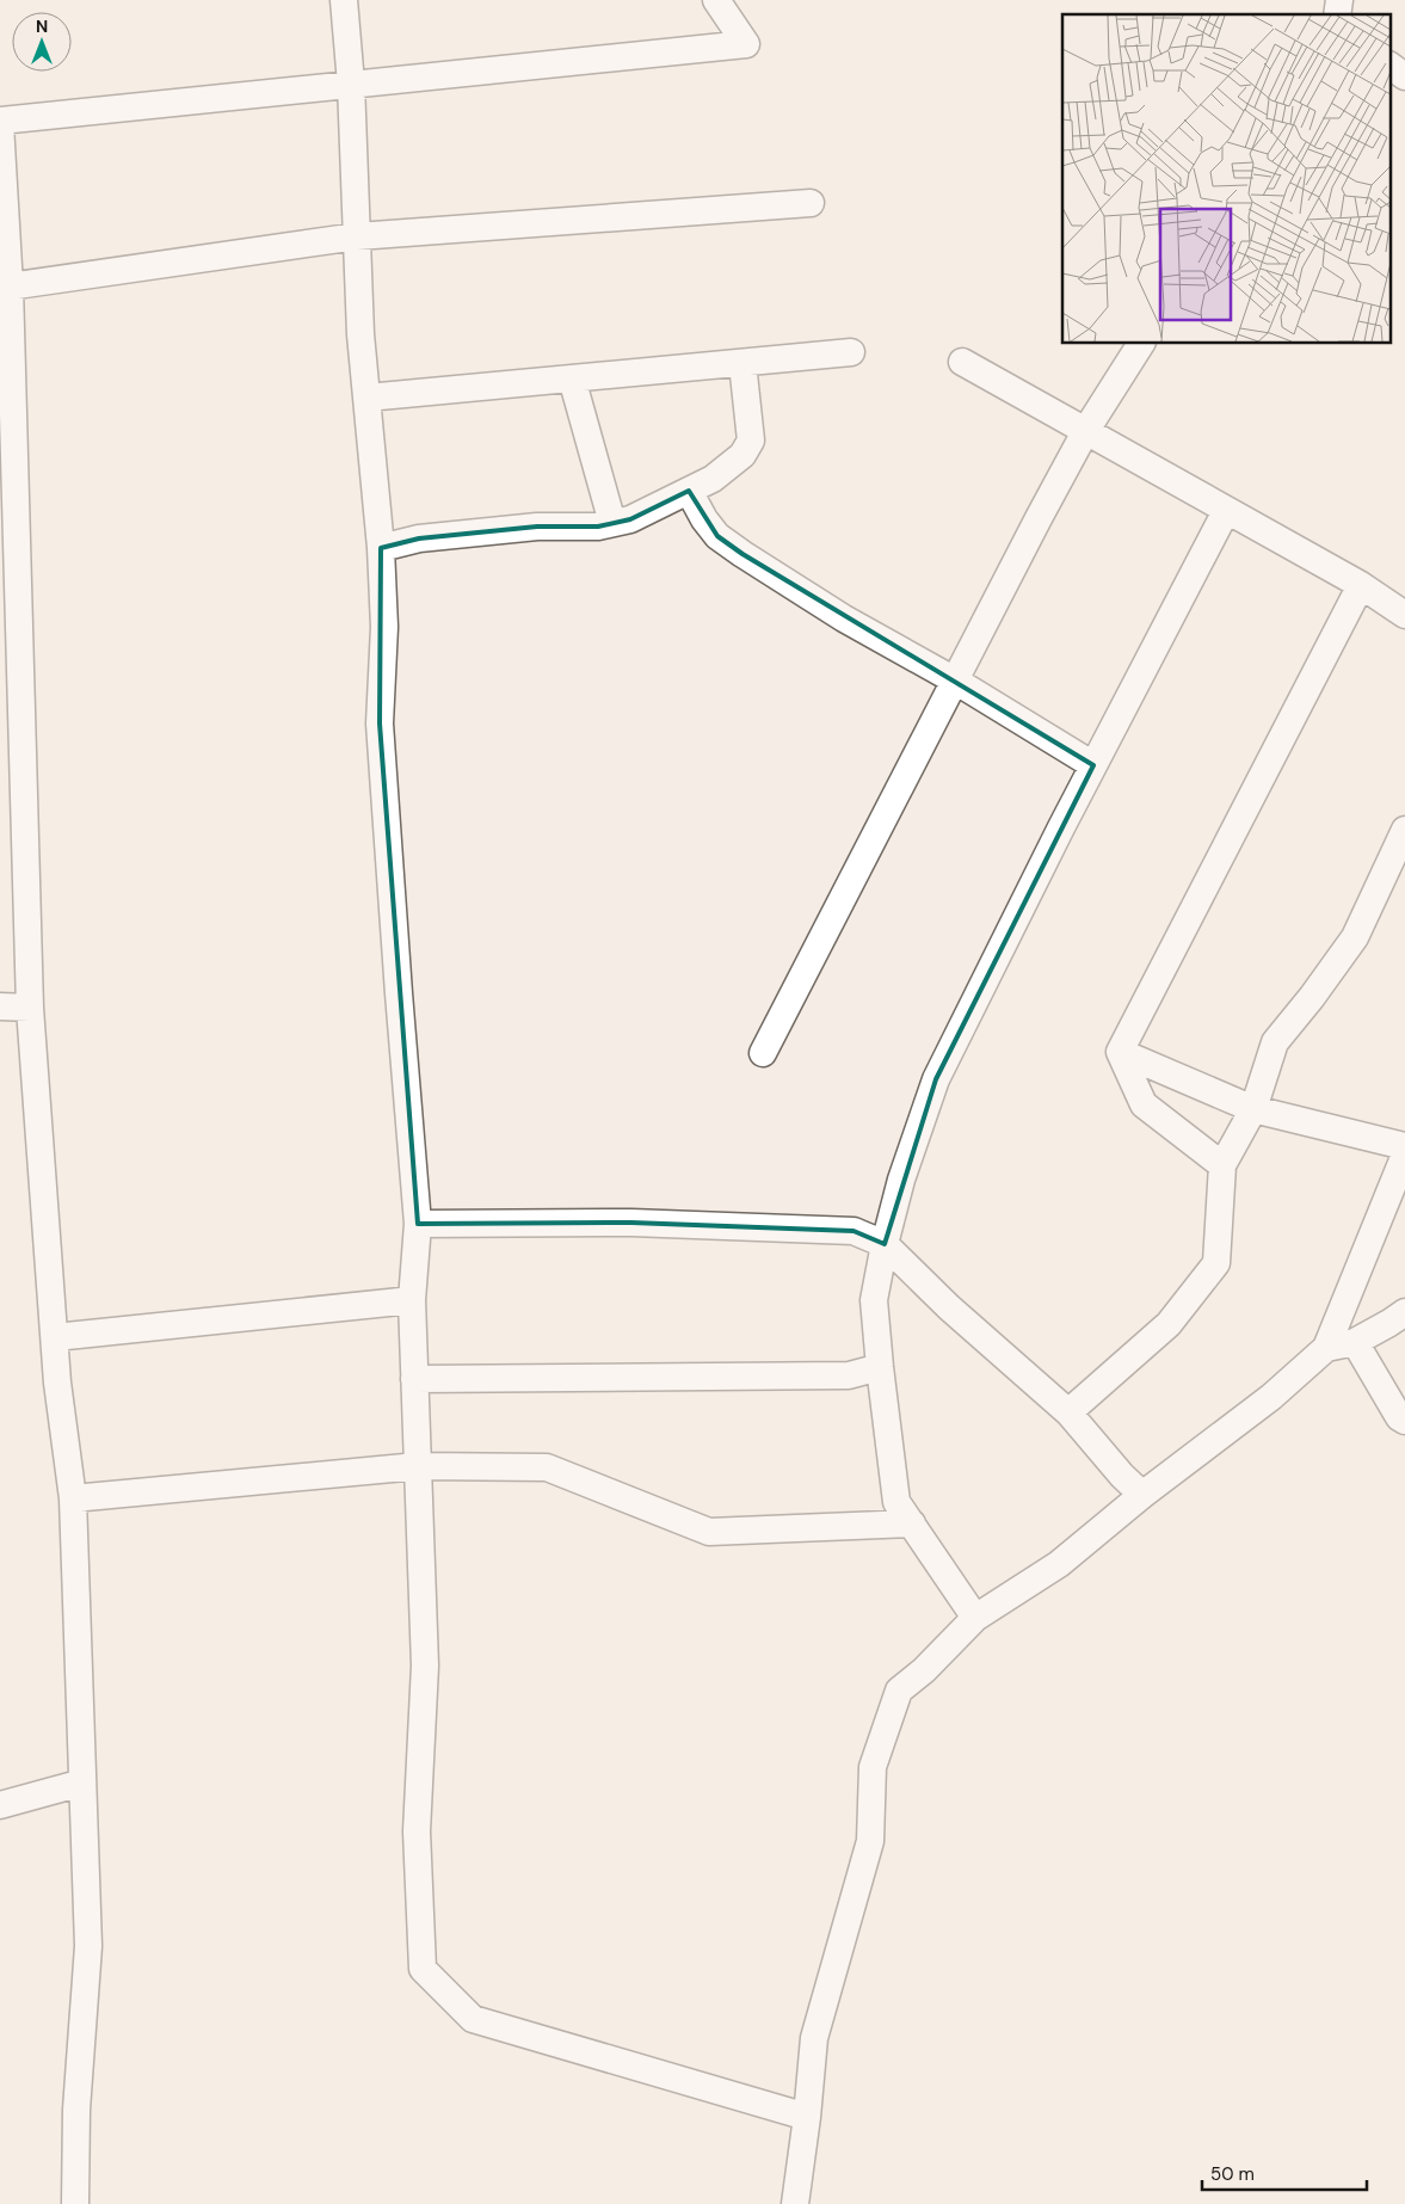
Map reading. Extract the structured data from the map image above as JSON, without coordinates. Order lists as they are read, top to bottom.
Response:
{
  "scale_bar": "50 m",
  "north": "top"
}
